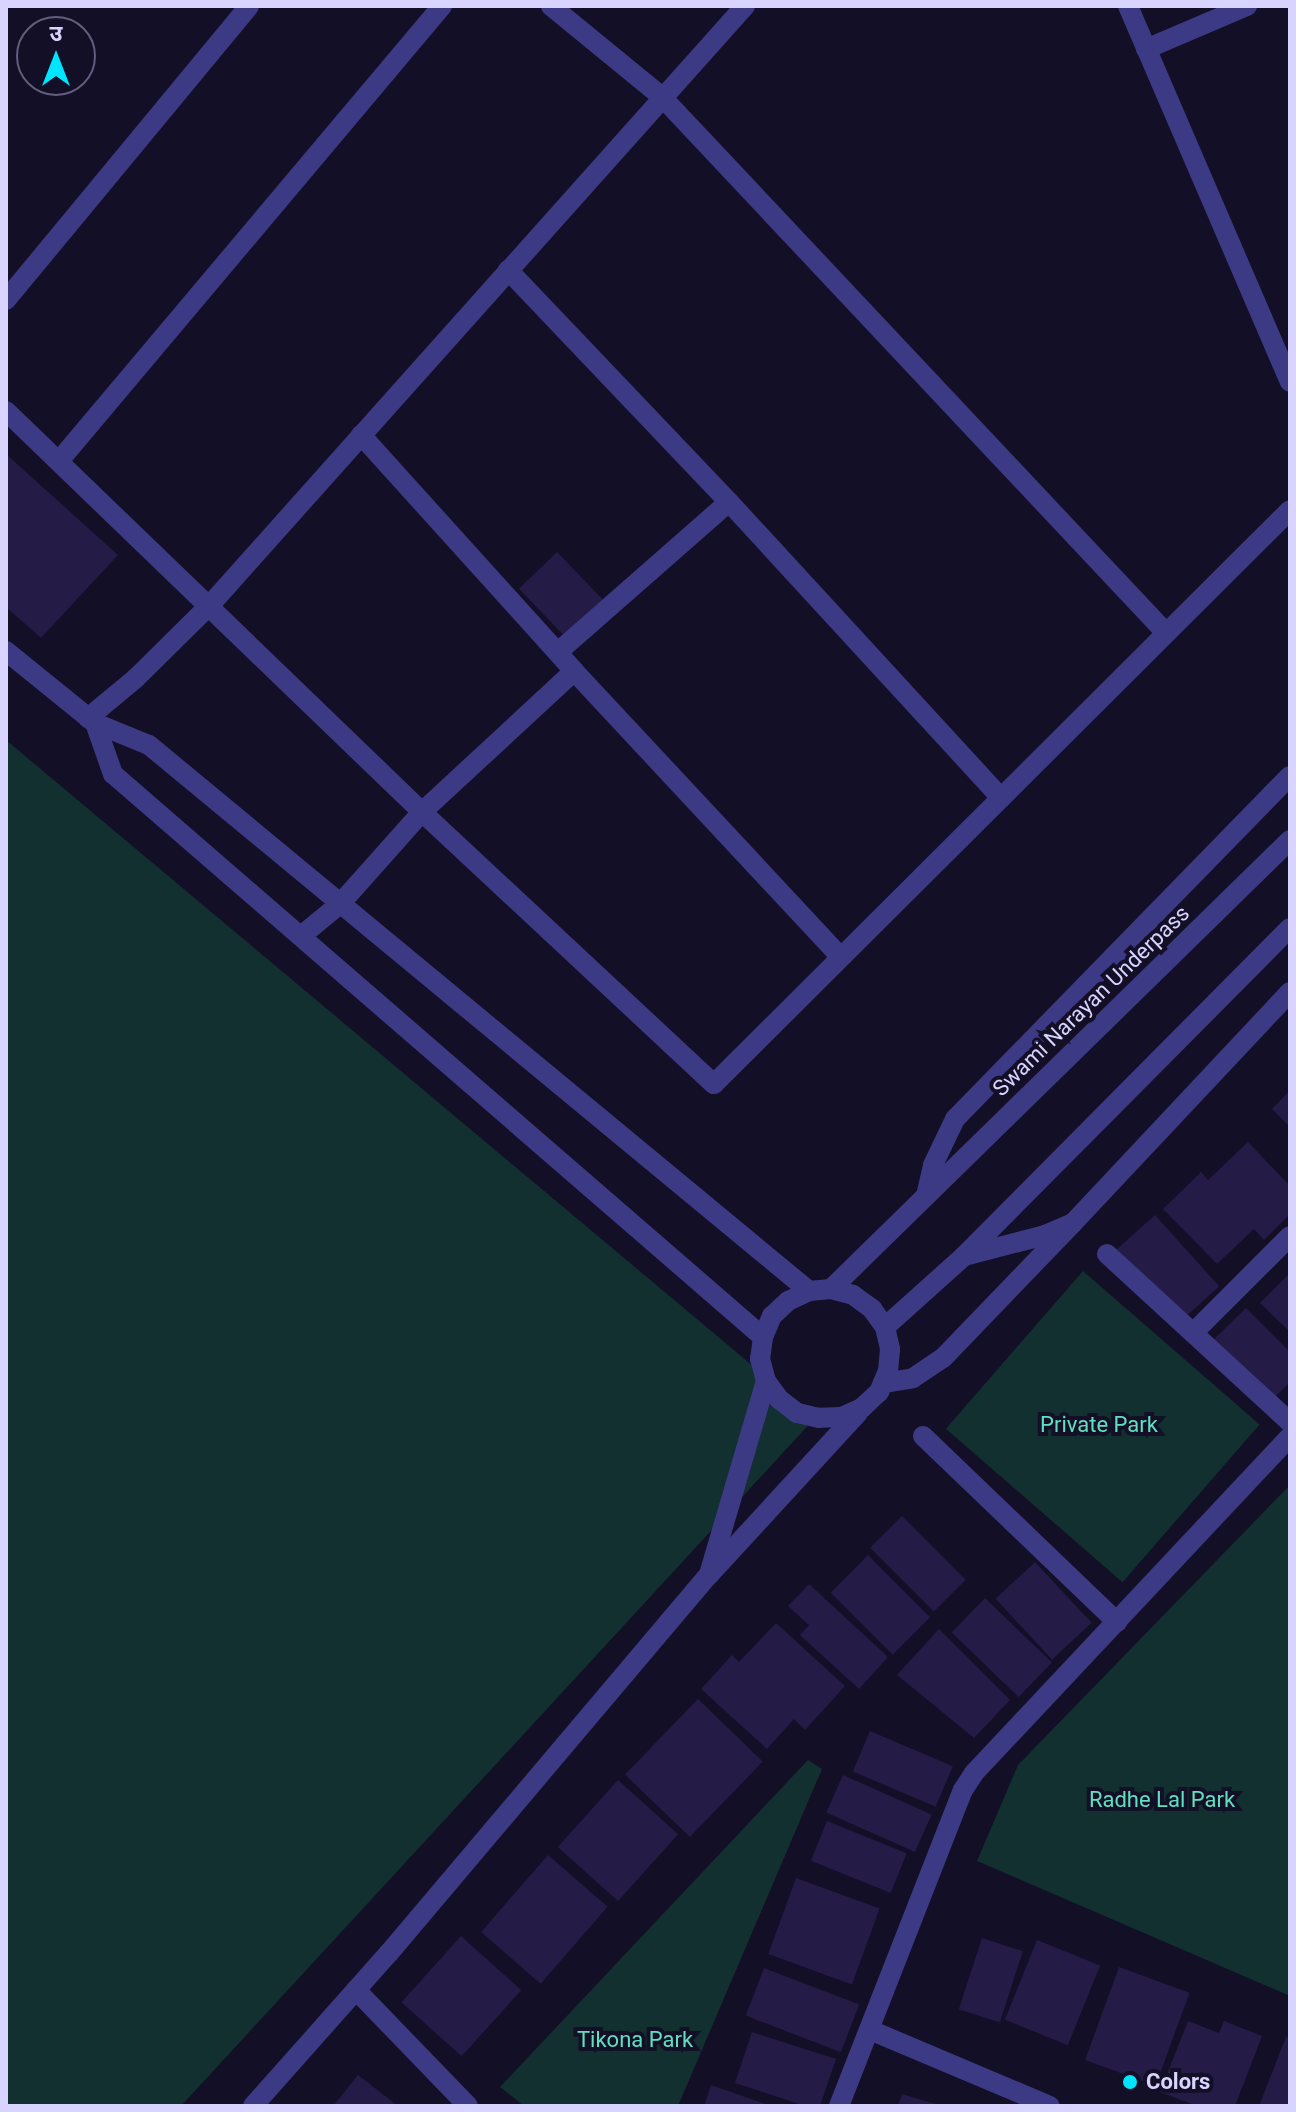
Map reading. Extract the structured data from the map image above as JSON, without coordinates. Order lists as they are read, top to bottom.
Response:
{
  "streets": {
    "street": ["Swami Narayan Underpass"]
  },
  "parks": ["Private Park", "Radhe Lal Park", "Tikona Park"],
  "places": ["Colors"],
  "north": "top"
}
